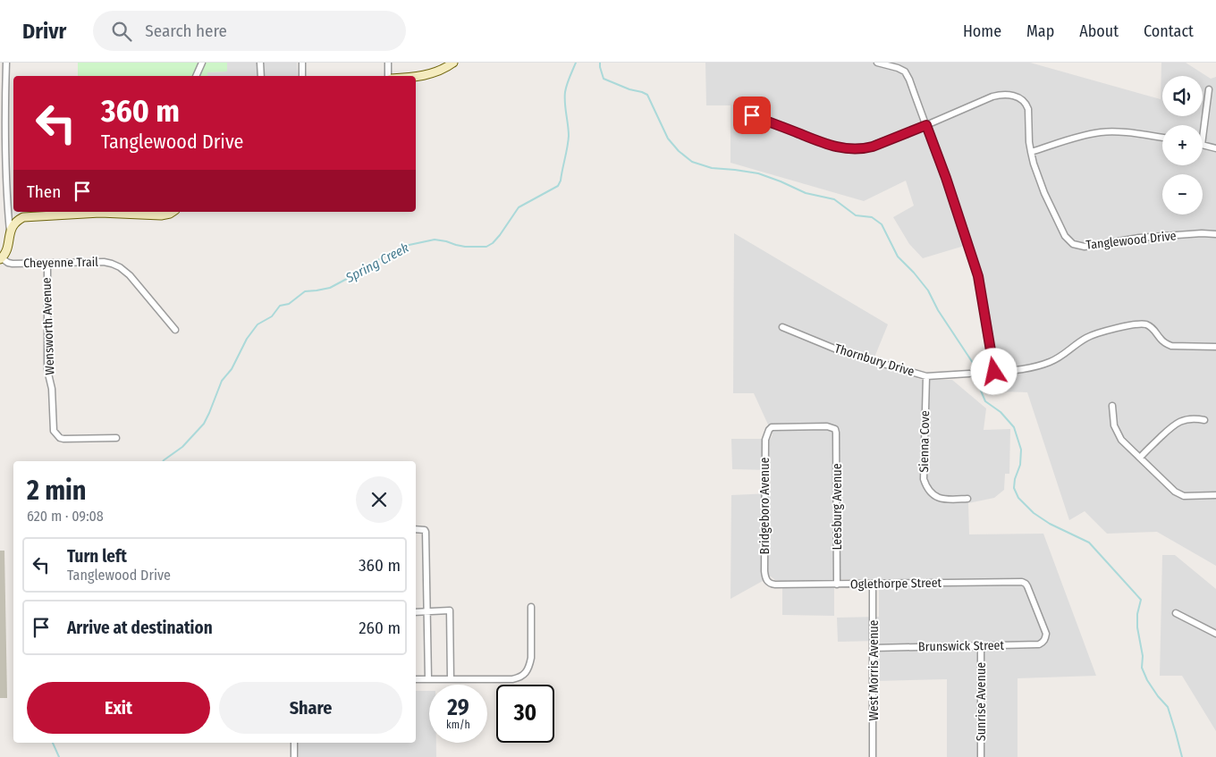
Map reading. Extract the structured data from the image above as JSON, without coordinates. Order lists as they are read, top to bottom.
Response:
{
  "streets": {
    "street": [
      "Tanglewood Drive",
      "Cheyenne Trail",
      "Wensworth Avenue",
      "Thornbury Drive",
      "Sienna Cove",
      "Bridgeboro Avenue",
      "Leesburg Avenue",
      "Oglethorpe Street",
      "Brunswick Street",
      "West Morris Avenue",
      "Sunrise Avenue"
    ]
  },
  "crossings": [
    ["Cheyenne Trail", "Wensworth Avenue"],
    ["Thornbury Drive", "Sienna Cove"],
    ["Bridgeboro Avenue", "Leesburg Avenue"],
    ["Bridgeboro Avenue", "Oglethorpe Street"],
    ["Leesburg Avenue", "Oglethorpe Street"],
    ["Oglethorpe Street", "Brunswick Street"],
    ["Oglethorpe Street", "West Morris Avenue"],
    ["Brunswick Street", "West Morris Avenue"],
    ["Brunswick Street", "Sunrise Avenue"]
  ],
  "water": ["Spring Creek"],
  "page": {
    "header": "Drivr",
    "search": "Search here",
    "nav": [
      "Home",
      "Map",
      "About",
      "Contact"
    ],
    "map_buttons": ["+", "−"],
    "turn": ["360 m", "Tanglewood Drive"],
    "then": "Then",
    "heading": ["2 min", "620 m · 09:08"],
    "list": [
      {
        "name": "Turn left",
        "note": "Tanglewood Drive",
        "value": "360 m"
      },
      {
        "name": "Arrive at destination",
        "value": "260 m"
      }
    ],
    "buttons": ["Exit", "Share"],
    "speed": "29 km/h",
    "limit": "30"
  }
}
